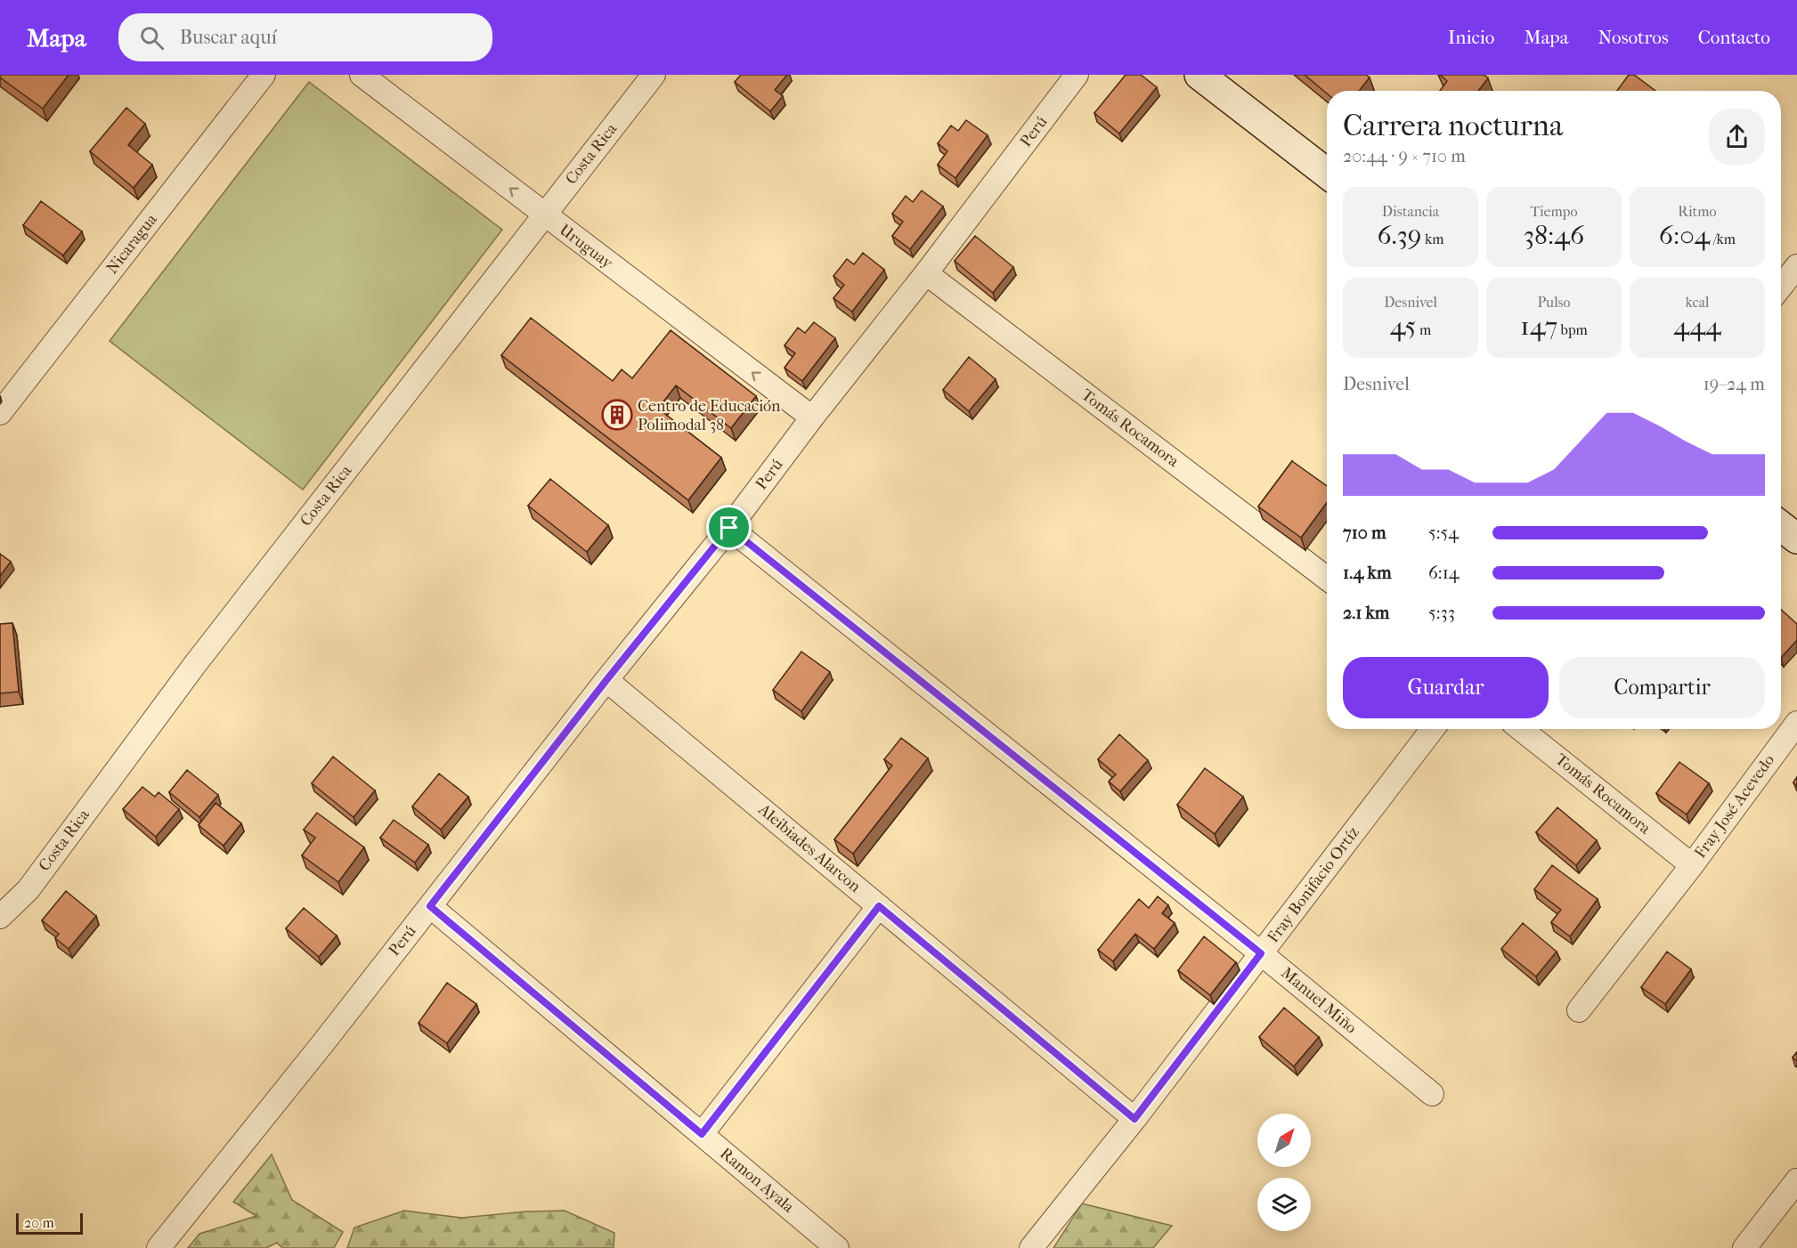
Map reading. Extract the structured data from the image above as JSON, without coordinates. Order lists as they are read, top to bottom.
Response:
{
  "streets": {
    "street": [
      "Perú",
      "Costa Rica",
      "Nicaragua",
      "Uruguay",
      "Tomás Rocamora",
      "Fray José Acevedo",
      "Aleibiades Alarcon",
      "Fray Bonifacio Ortíz",
      "Manuel Miño",
      "Ramon Ayala"
    ]
  },
  "crossings": [
    ["Perú", "Uruguay"],
    ["Perú", "Tomás Rocamora"],
    ["Perú", "Aleibiades Alarcon"],
    ["Perú", "Manuel Miño"],
    ["Perú", "Ramon Ayala"],
    ["Costa Rica", "Uruguay"],
    ["Tomás Rocamora", "Fray José Acevedo"],
    ["Aleibiades Alarcon", "Fray Bonifacio Ortíz"],
    ["Fray Bonifacio Ortíz", "Manuel Miño"]
  ],
  "one_way": ["Uruguay"],
  "places": {
    "building": ["Centro de Educación Polimodal 38"]
  },
  "scale_bar": "20 m",
  "north": "top right",
  "page": {
    "header": "Mapa",
    "search": "Buscar aquí",
    "nav": [
      "Inicio",
      "Mapa",
      "Nosotros",
      "Contacto"
    ],
    "heading": ["Carrera nocturna", "20:44 · 9 × 710 m"],
    "stats": [
      ["Distancia", "6.39 km"],
      ["Tiempo", "38:46"],
      ["Ritmo", "6:04 /km"],
      ["Desnivel", "45 m"],
      ["Pulso", "147 bpm"],
      ["kcal", "444"]
    ],
    "chart": ["Desnivel", "19–24 m"],
    "list": [
      {
        "name": "710 m",
        "note": "5:54"
      },
      {
        "name": "1.4 km",
        "note": "6:14"
      },
      {
        "name": "2.1 km",
        "note": "5:33"
      }
    ],
    "buttons": ["Guardar", "Compartir"],
    "scale": "20 m"
  }
}
